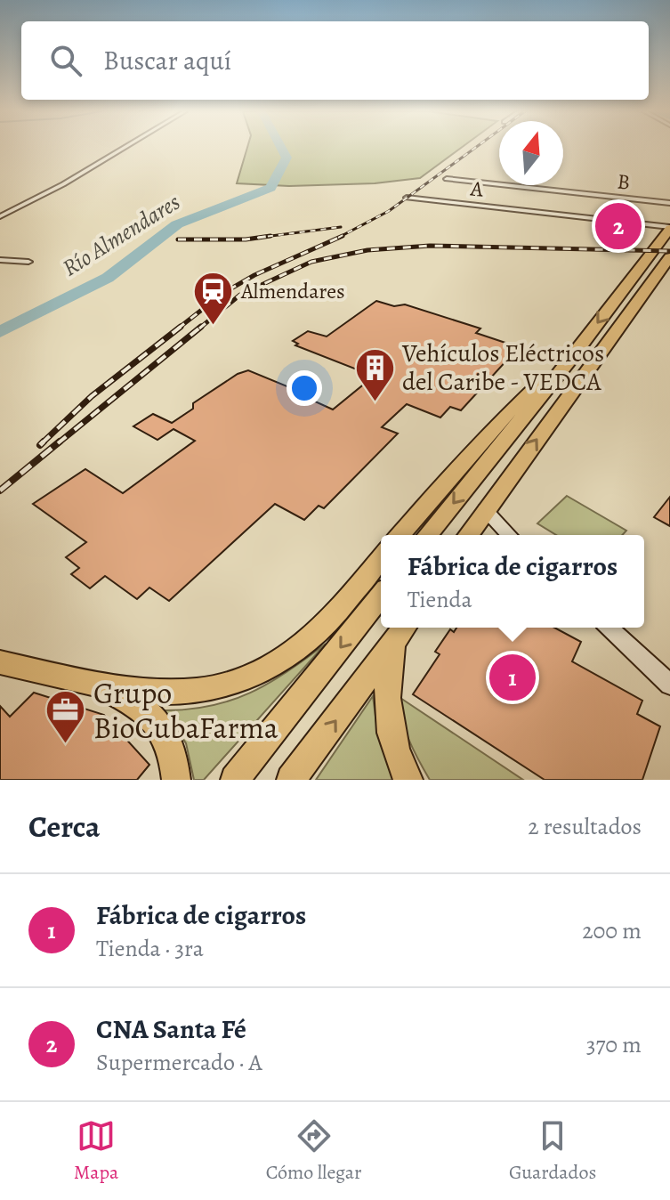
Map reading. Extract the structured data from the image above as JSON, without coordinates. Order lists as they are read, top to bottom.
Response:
{
  "streets": {
    "street": ["B", "A"]
  },
  "water": ["Río Almendares"],
  "places": {
    "station": ["Almendares"],
    "building": ["Vehículos Eléctricos del Caribe - VEDCA"],
    "office": ["Grupo BioCubaFarma"]
  },
  "north": "top",
  "page": {
    "search": "Buscar aquí",
    "pins": ["2", "1"],
    "popup": ["Fábrica de cigarros", "Tienda"],
    "heading": ["Cerca", "2 resultados"],
    "list": [
      {
        "mark": "1",
        "name": "Fábrica de cigarros",
        "note": "Tienda · 3ra",
        "value": "200 m"
      },
      {
        "mark": "2",
        "name": "CNA Santa Fé",
        "note": "Supermercado · A",
        "value": "370 m"
      }
    ],
    "nav": ["Mapa", "Cómo llegar", "Guardados"]
  }
}
